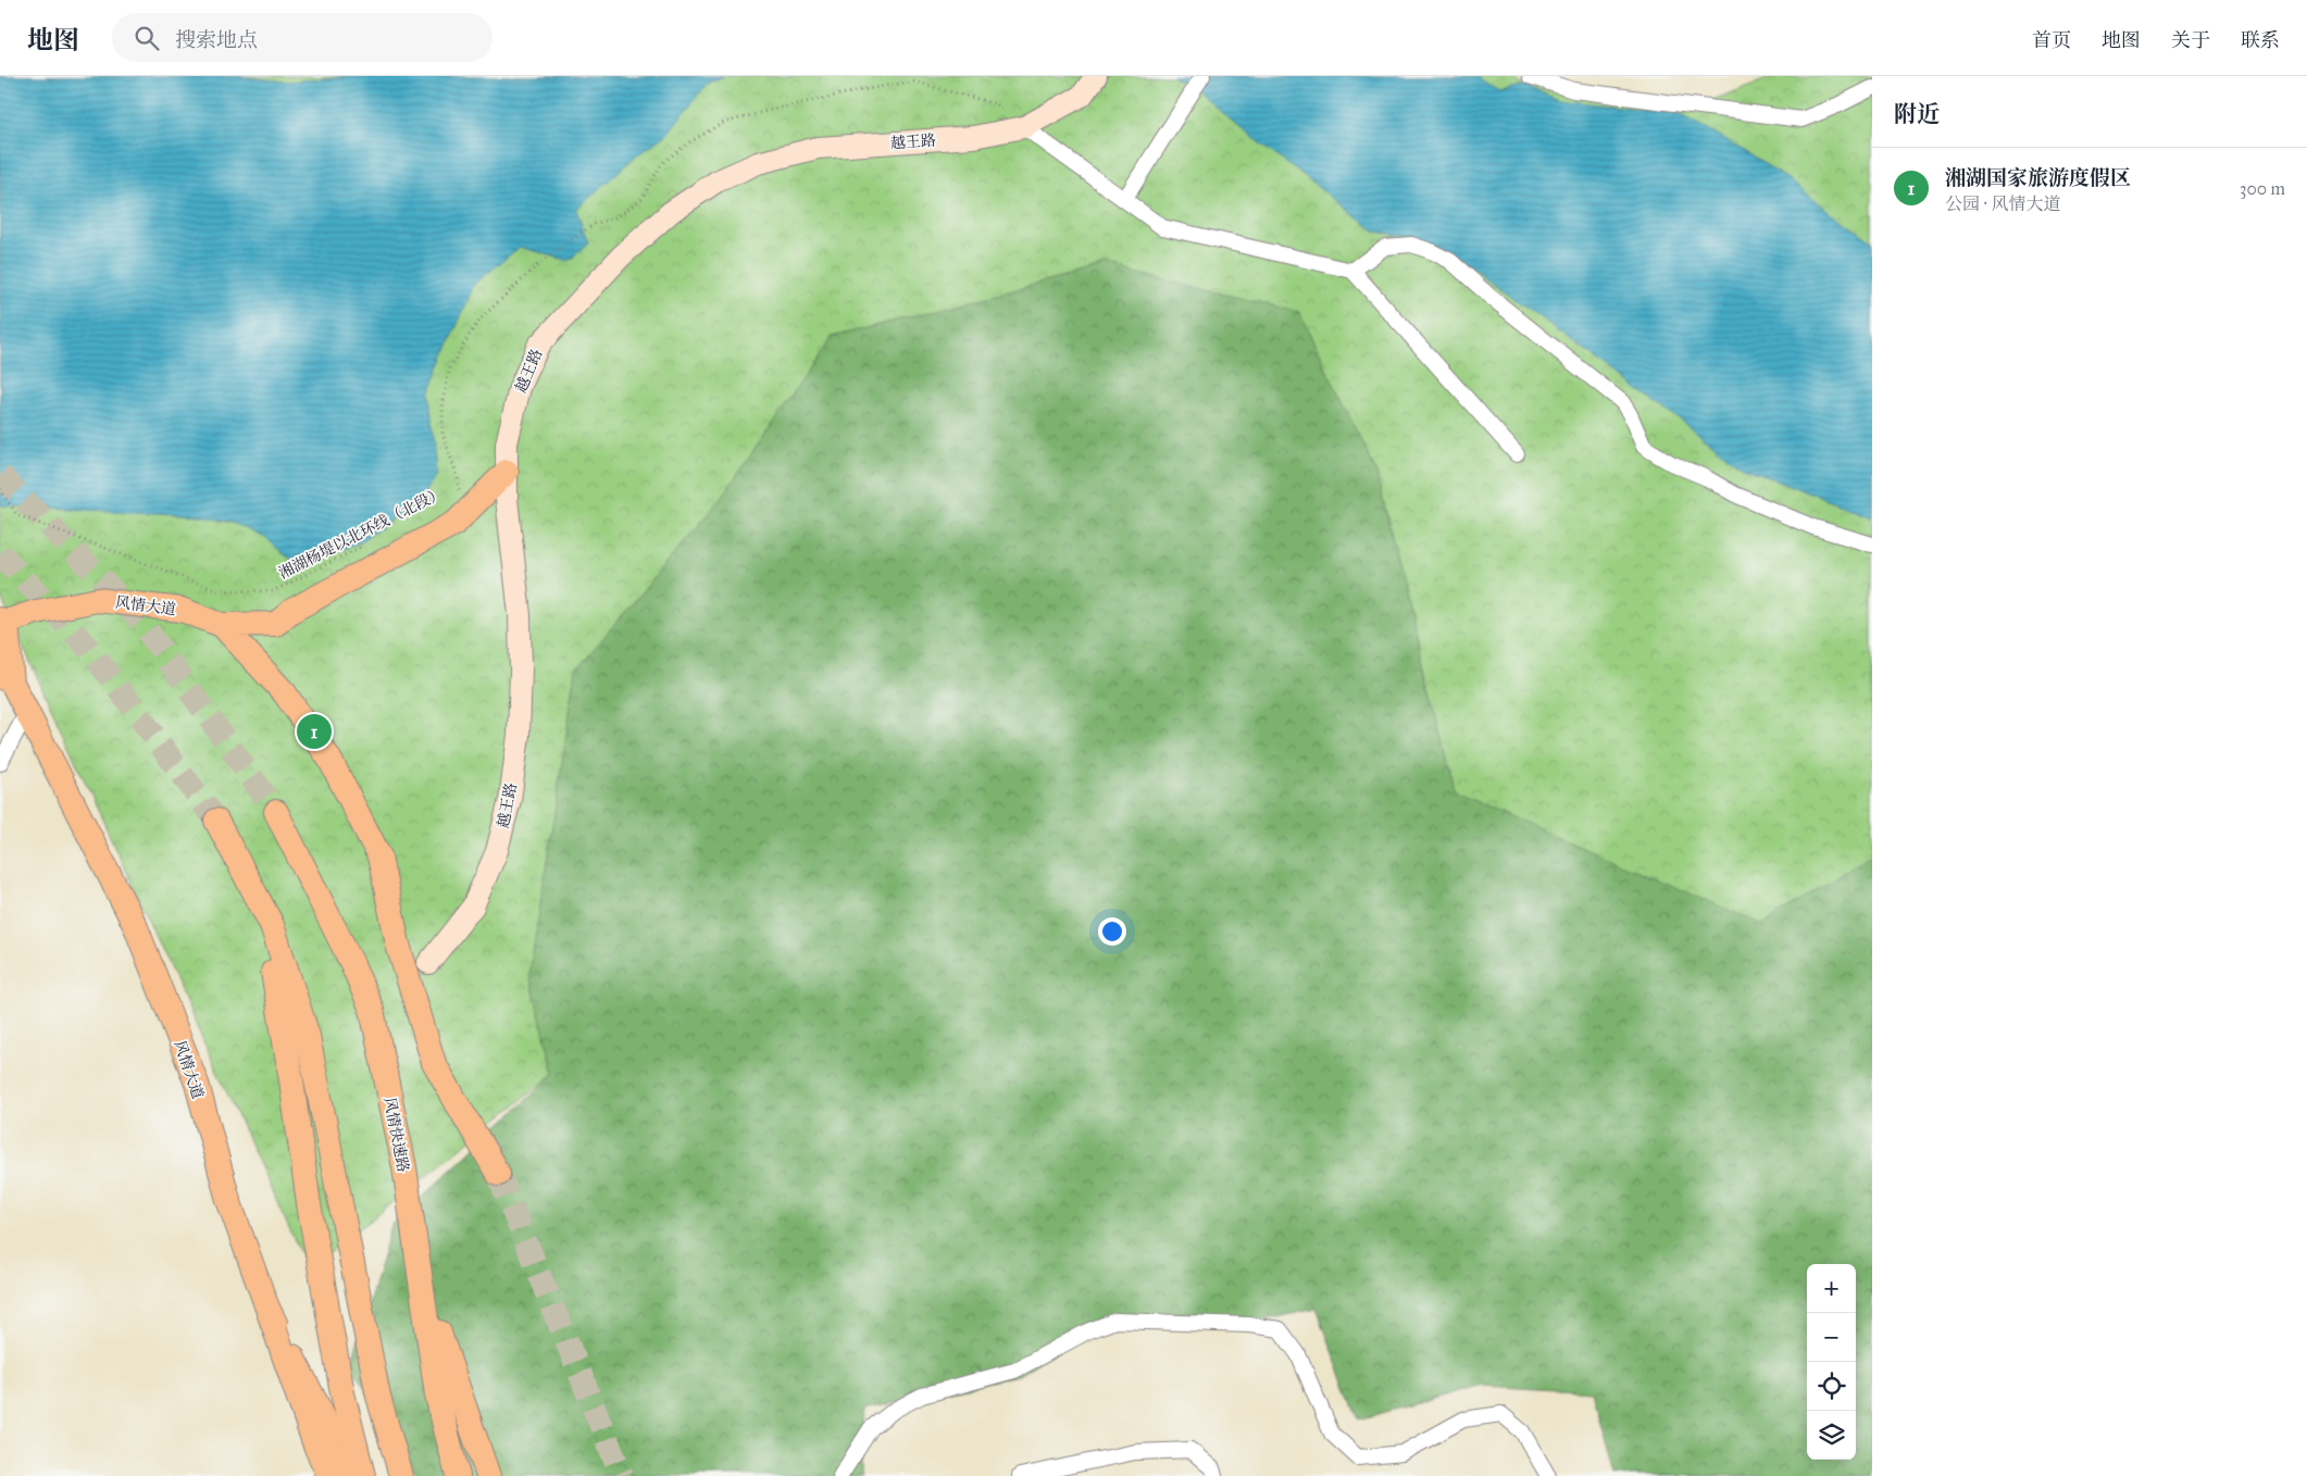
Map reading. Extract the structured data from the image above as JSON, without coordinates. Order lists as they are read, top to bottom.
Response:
{
  "streets": {
    "main road": ["越王路", "风情大道", "风情快速路"],
    "path": ["湘湖杨堤以北环线（北段）"]
  },
  "crossings": [
    ["越王路", "湘湖杨堤以北环线（北段）"]
  ],
  "page": {
    "header": "地图",
    "search": "搜索地点",
    "nav": [
      "首页",
      "地图",
      "关于",
      "联系"
    ],
    "heading": "附近",
    "list": [
      {
        "mark": "1",
        "name": "湘湖国家旅游度假区",
        "note": "公园 · 风情大道",
        "value": "300 m"
      }
    ],
    "pins": "1",
    "map_buttons": ["+", "−"]
  }
}
